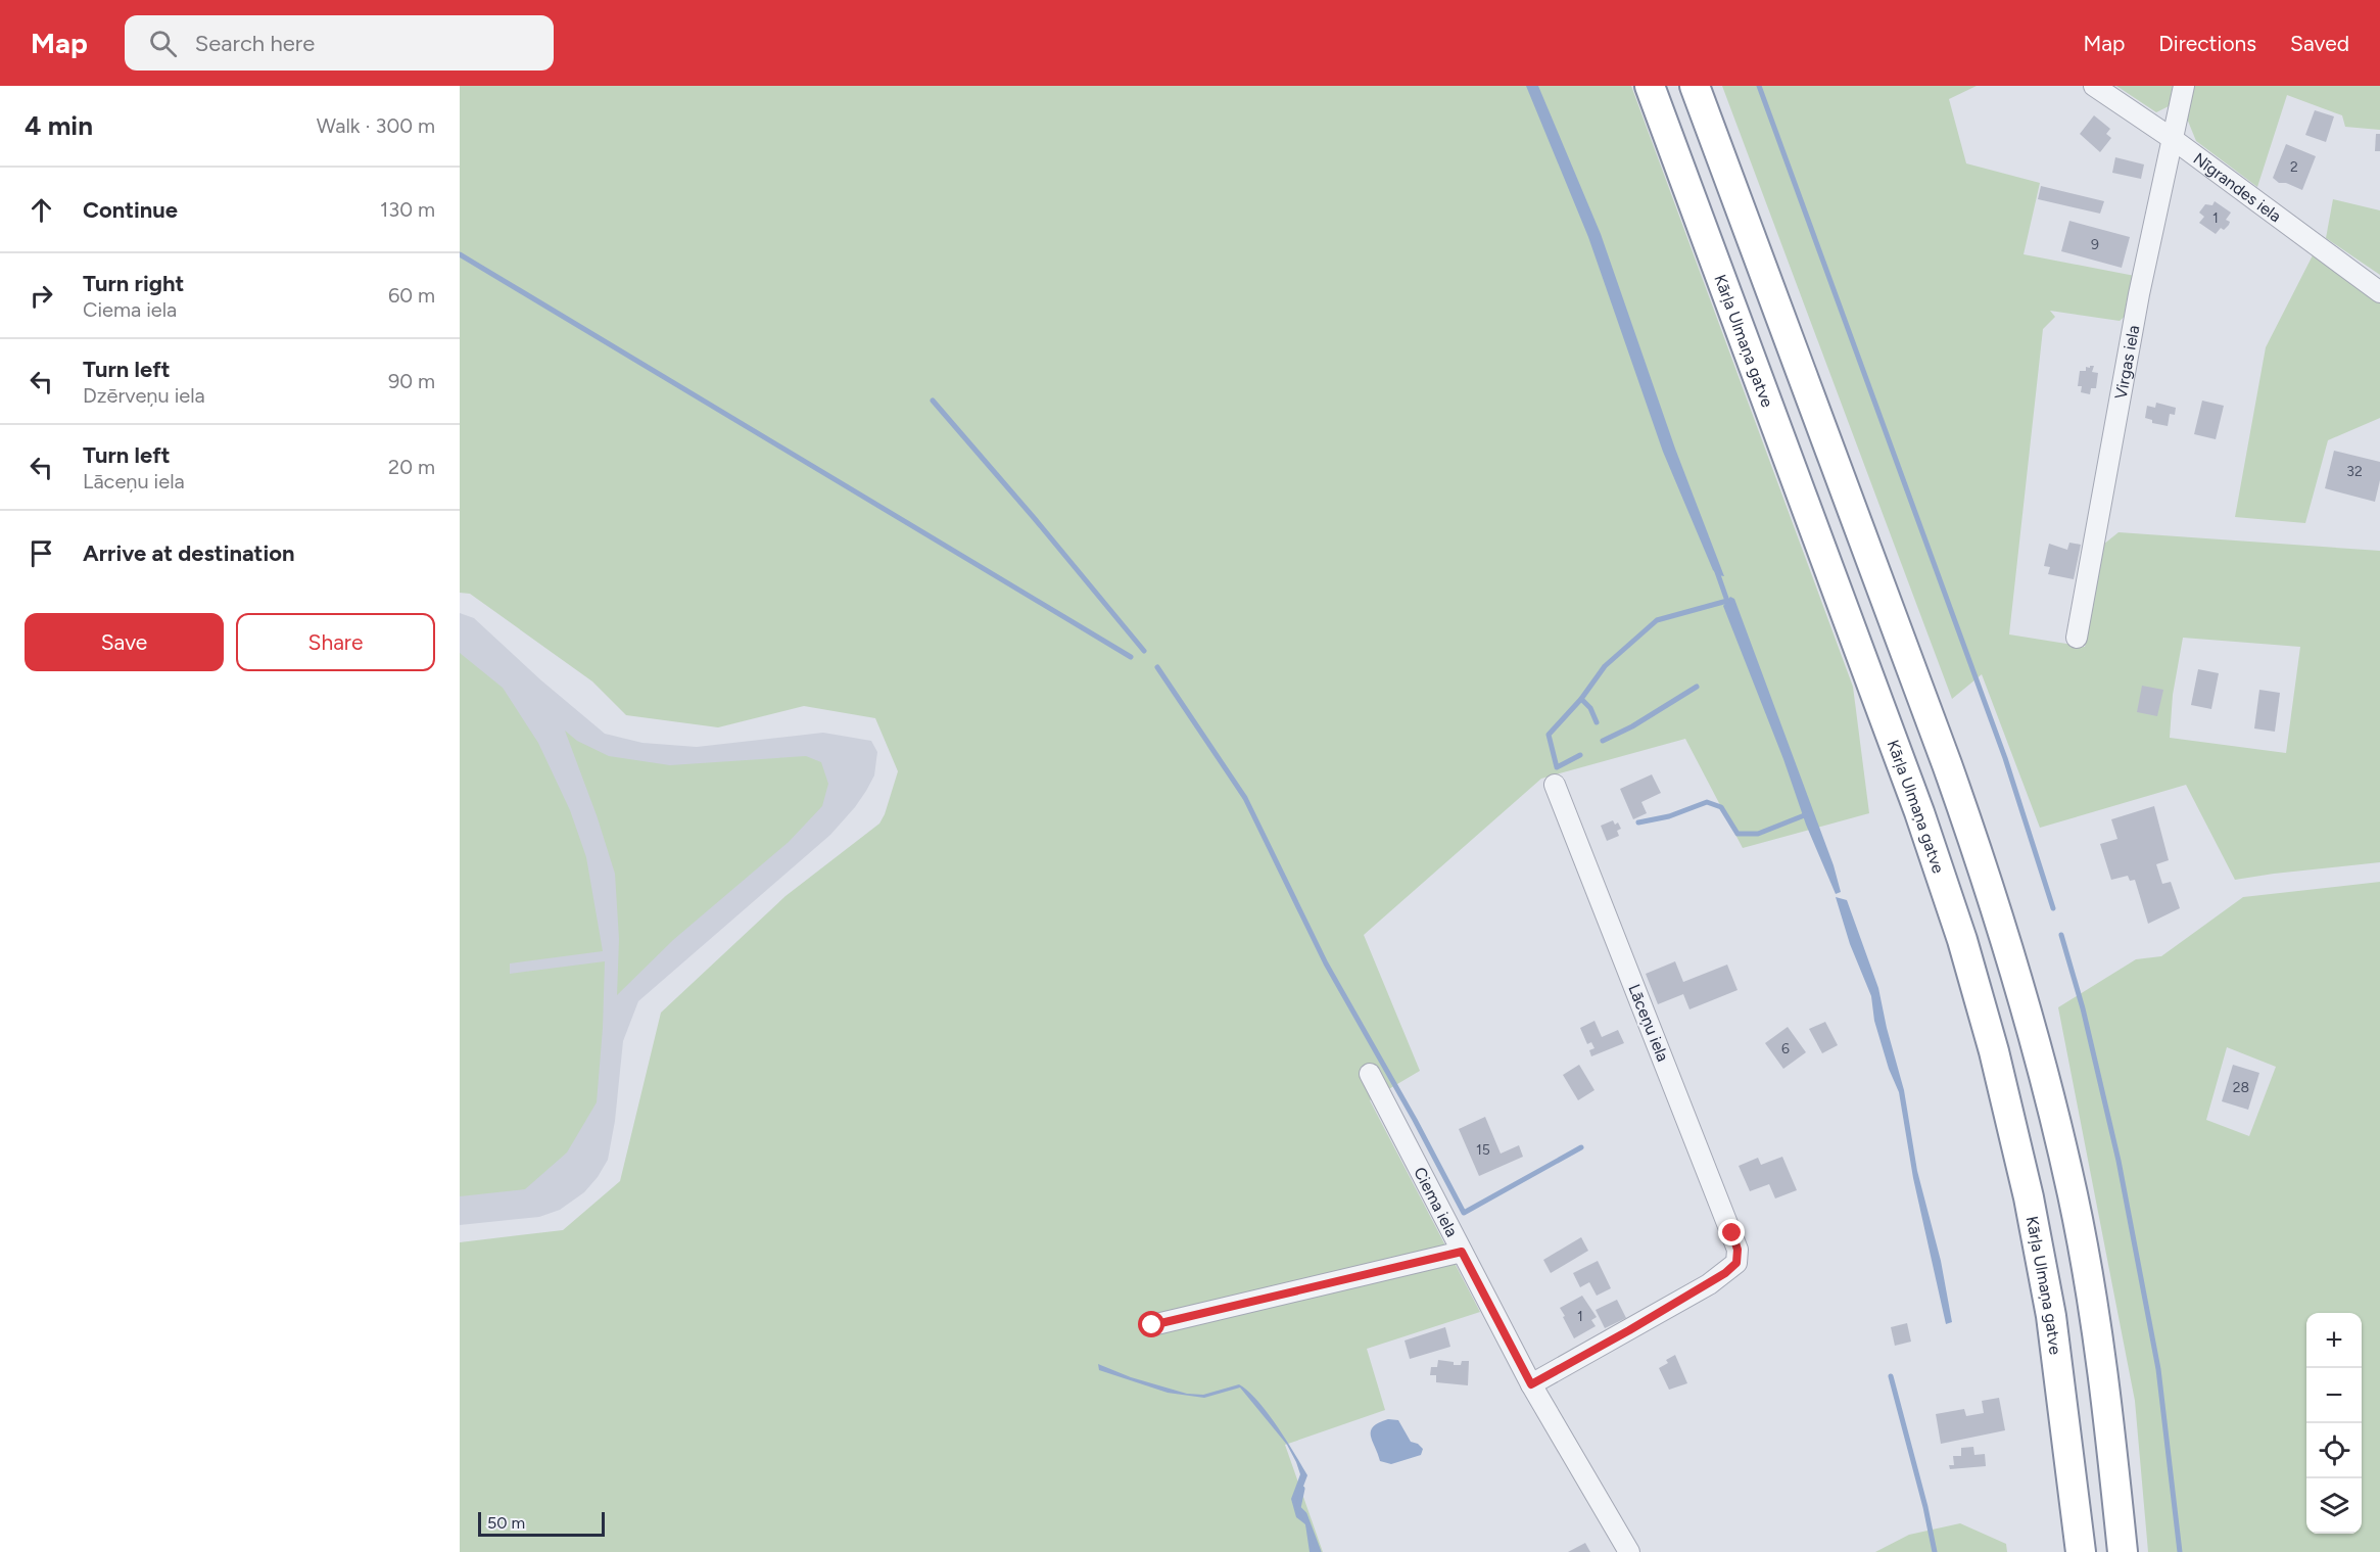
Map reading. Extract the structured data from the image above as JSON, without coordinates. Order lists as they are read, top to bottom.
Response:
{
  "streets": {
    "highway": ["Kārļa Ulmaņa gatve"],
    "street": [
      "Nīgrandes iela",
      "Virgas iela",
      "Lāceņu iela",
      "Ciema iela"
    ]
  },
  "crossings": [
    ["Nīgrandes iela", "Virgas iela"],
    ["Lāceņu iela", "Ciema iela"]
  ],
  "house_numbers": [
    "2",
    "1",
    "9",
    "32",
    "6",
    "28",
    "15",
    "1"
  ],
  "scale_bar": "50 m",
  "page": {
    "header": "Map",
    "search": "Search here",
    "nav": ["Map", "Directions", "Saved"],
    "heading": ["4 min", "Walk · 300 m"],
    "list": [
      ["Continue", "130 m"],
      ["Turn right", "Ciema iela", "60 m"],
      ["Turn left", "Dzērveņu iela", "90 m"],
      ["Turn left", "Lāceņu iela", "20 m"],
      "Arrive at destination"
    ],
    "buttons": ["Save", "Share"],
    "map_buttons": ["+", "−"],
    "scale": "50 m"
  }
}
